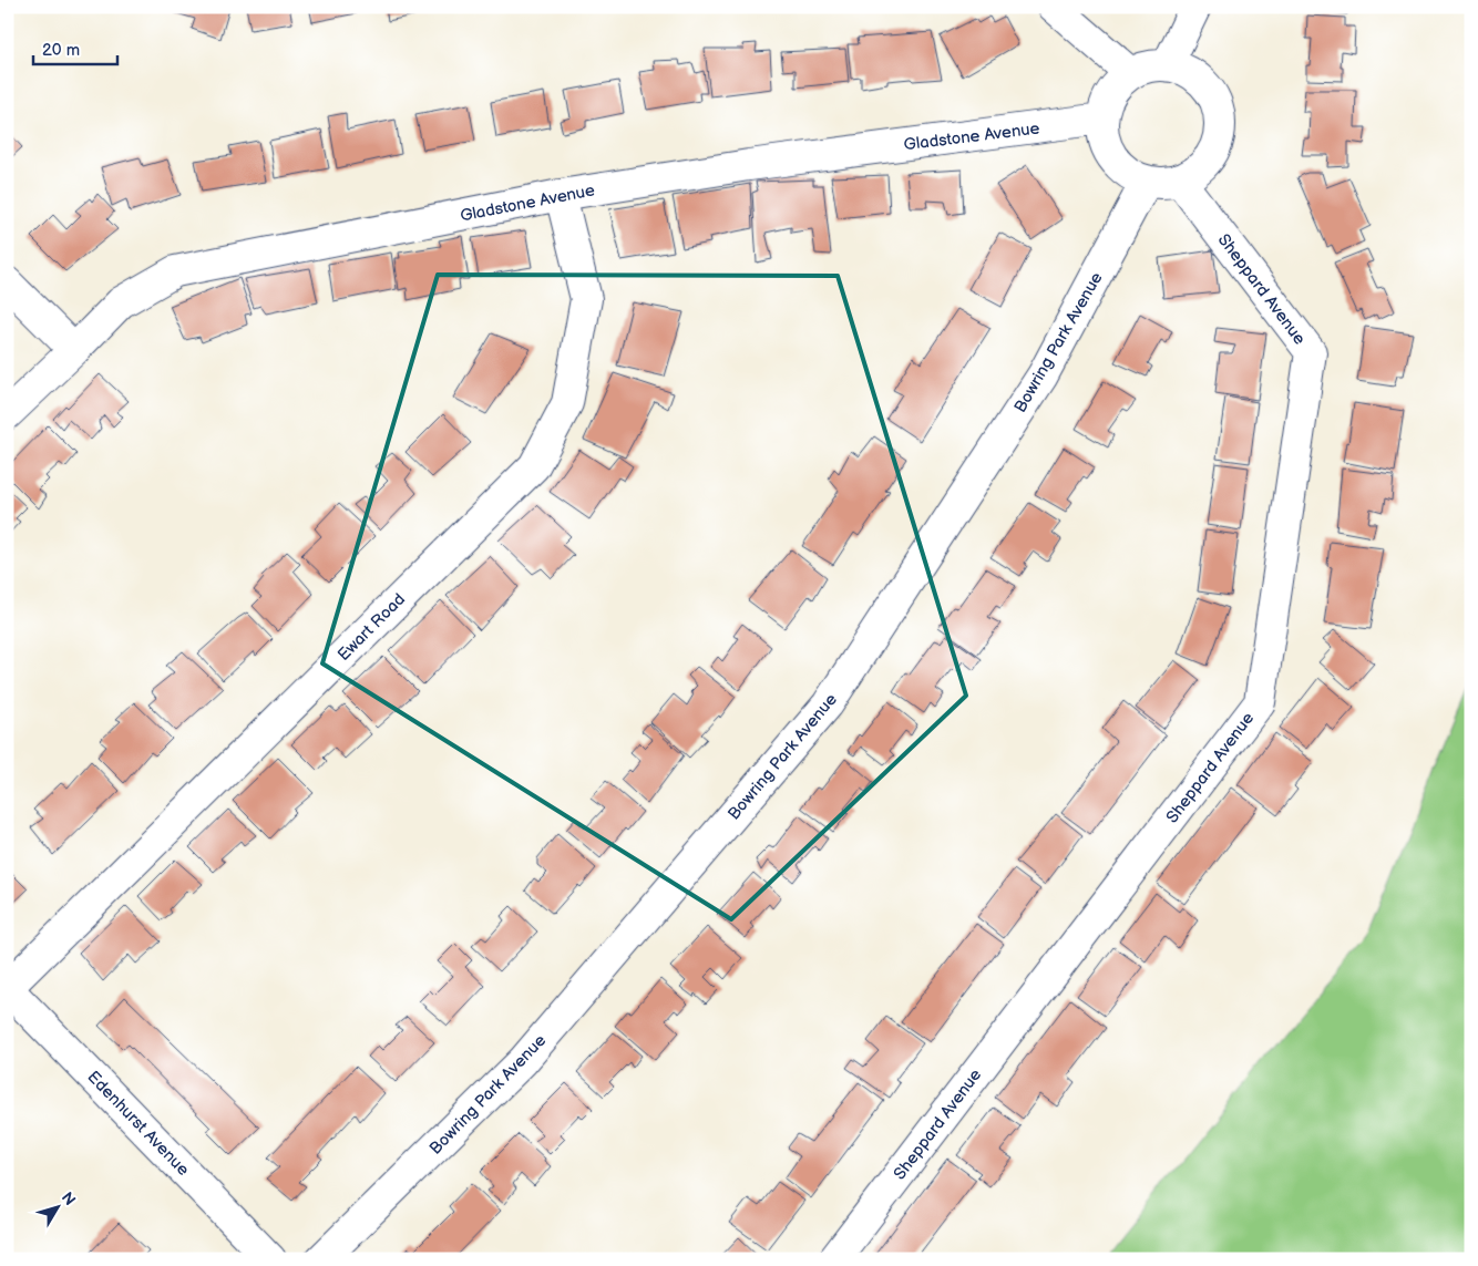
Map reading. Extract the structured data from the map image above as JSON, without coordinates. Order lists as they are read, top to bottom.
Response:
{
  "streets": {
    "street": [
      "Gladstone Avenue",
      "Sheppard Avenue",
      "Bowring Park Avenue",
      "Ewart Road",
      "Edenhurst Avenue"
    ]
  },
  "crossings": [
    ["Gladstone Avenue", "Sheppard Avenue"],
    ["Gladstone Avenue", "Bowring Park Avenue"],
    ["Gladstone Avenue", "Ewart Road"],
    ["Sheppard Avenue", "Bowring Park Avenue"],
    ["Ewart Road", "Edenhurst Avenue"]
  ],
  "scale_bar": "20 m",
  "north": "top right"
}
